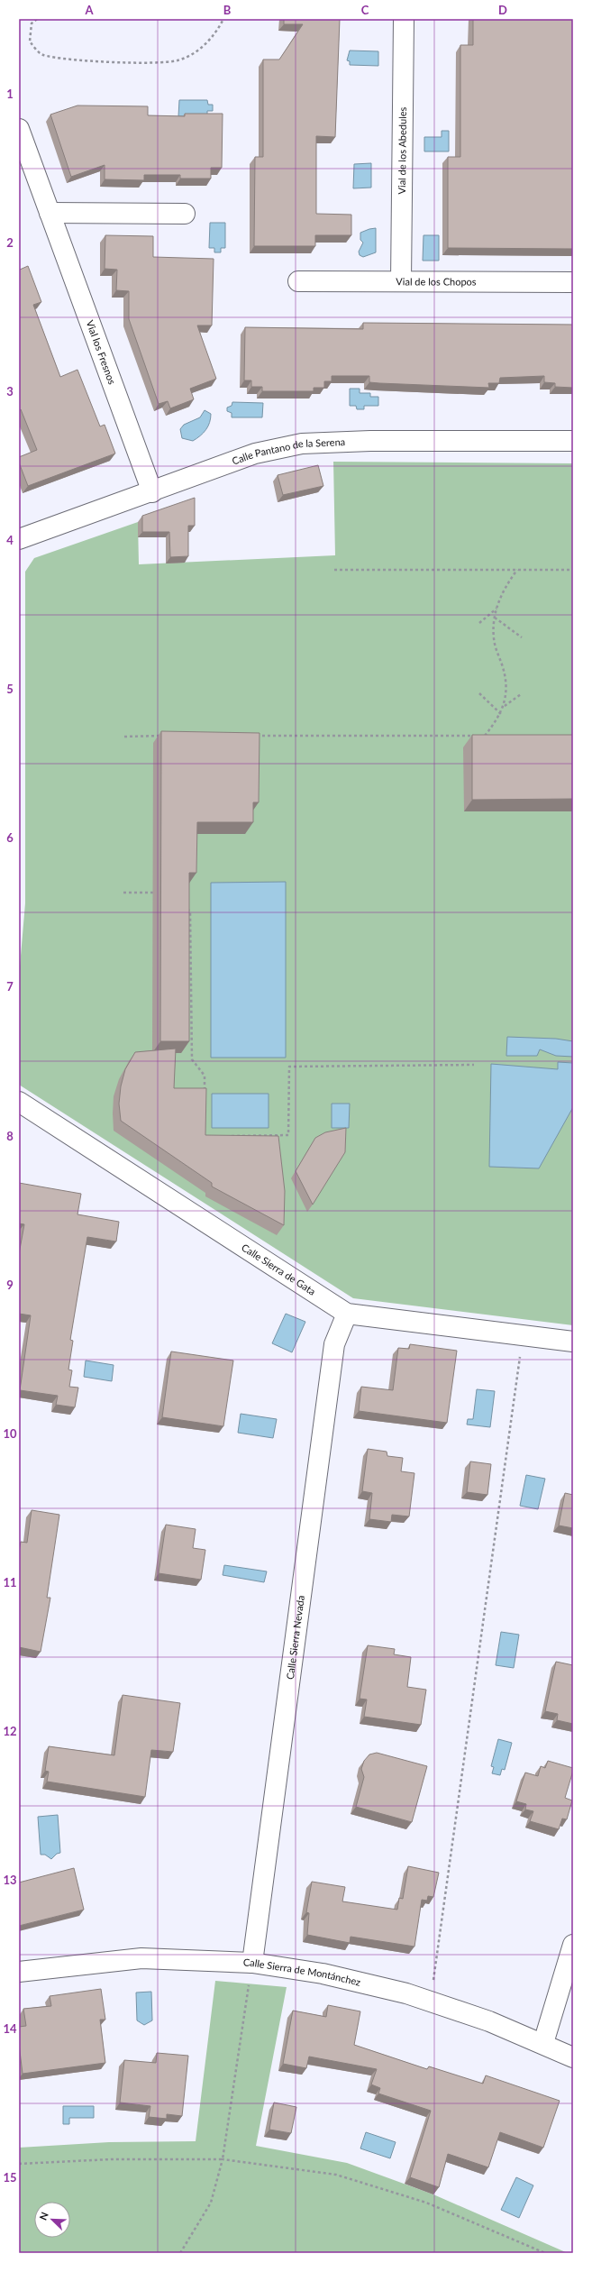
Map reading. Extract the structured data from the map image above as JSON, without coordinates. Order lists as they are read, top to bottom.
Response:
{
  "streets": {
    "street": [
      "Vial de los Abedules",
      "Vial de los Chopos",
      "Vial los Fresnos",
      "Calle Pantano de la Serena",
      "Calle Sierra de Gata",
      "Calle Sierra Nevada",
      "Calle Sierra de Montánchez"
    ]
  },
  "crossings": [
    ["Vial de los Abedules", "Vial de los Chopos"],
    ["Vial los Fresnos", "Calle Pantano de la Serena"],
    ["Calle Sierra de Gata", "Calle Sierra Nevada"],
    ["Calle Sierra Nevada", "Calle Sierra de Montánchez"]
  ],
  "north": "top left",
  "grid": {
    "columns": [
      "A",
      "B",
      "C",
      "D"
    ],
    "rows": [
      "1",
      "2",
      "3",
      "4",
      "5",
      "6",
      "7",
      "8",
      "9",
      "10",
      "11",
      "12",
      "13",
      "14",
      "15"
    ]
  }
}
